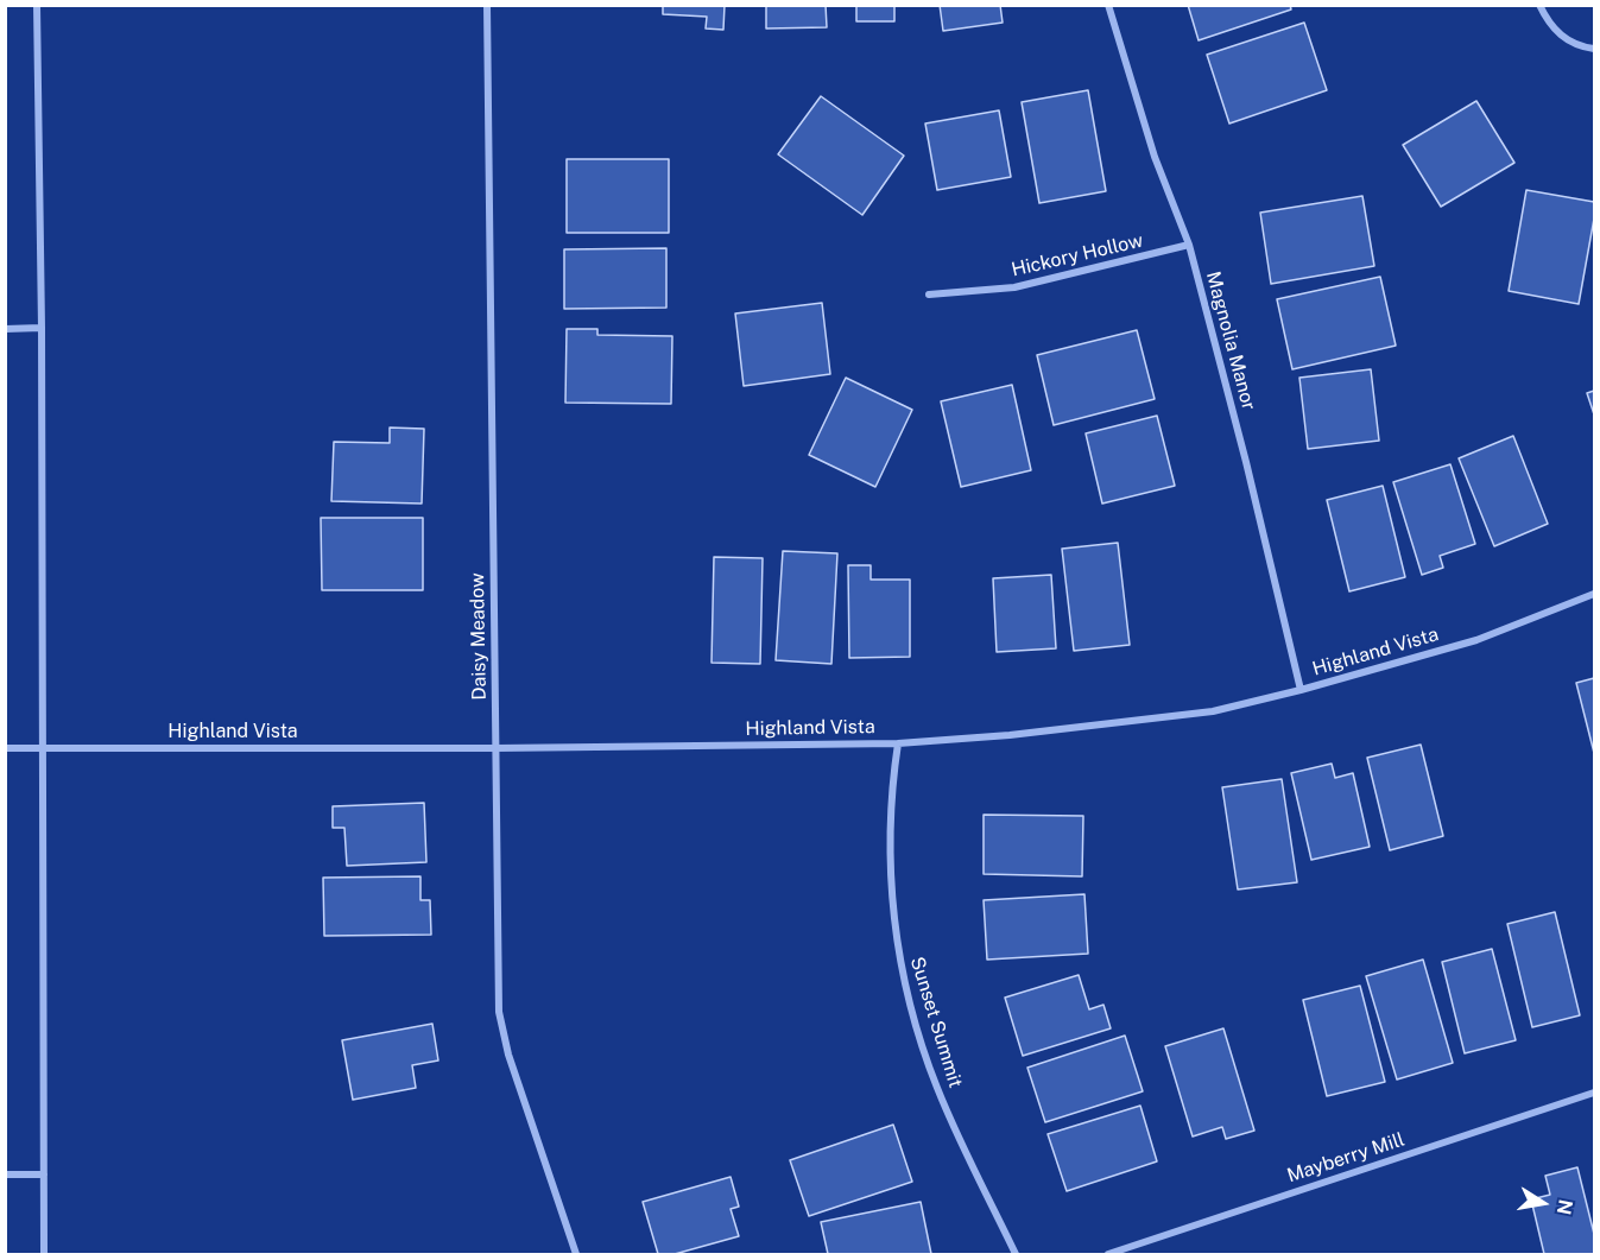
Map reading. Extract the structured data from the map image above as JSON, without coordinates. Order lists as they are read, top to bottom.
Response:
{
  "streets": {
    "street": [
      "Hickory Hollow",
      "Magnolia Manor",
      "Daisy Meadow",
      "Highland Vista",
      "Sunset Summit",
      "Mayberry Mill"
    ]
  },
  "crossings": [
    ["Hickory Hollow", "Magnolia Manor"],
    ["Magnolia Manor", "Highland Vista"],
    ["Daisy Meadow", "Highland Vista"],
    ["Highland Vista", "Sunset Summit"]
  ],
  "north": "right"
}
